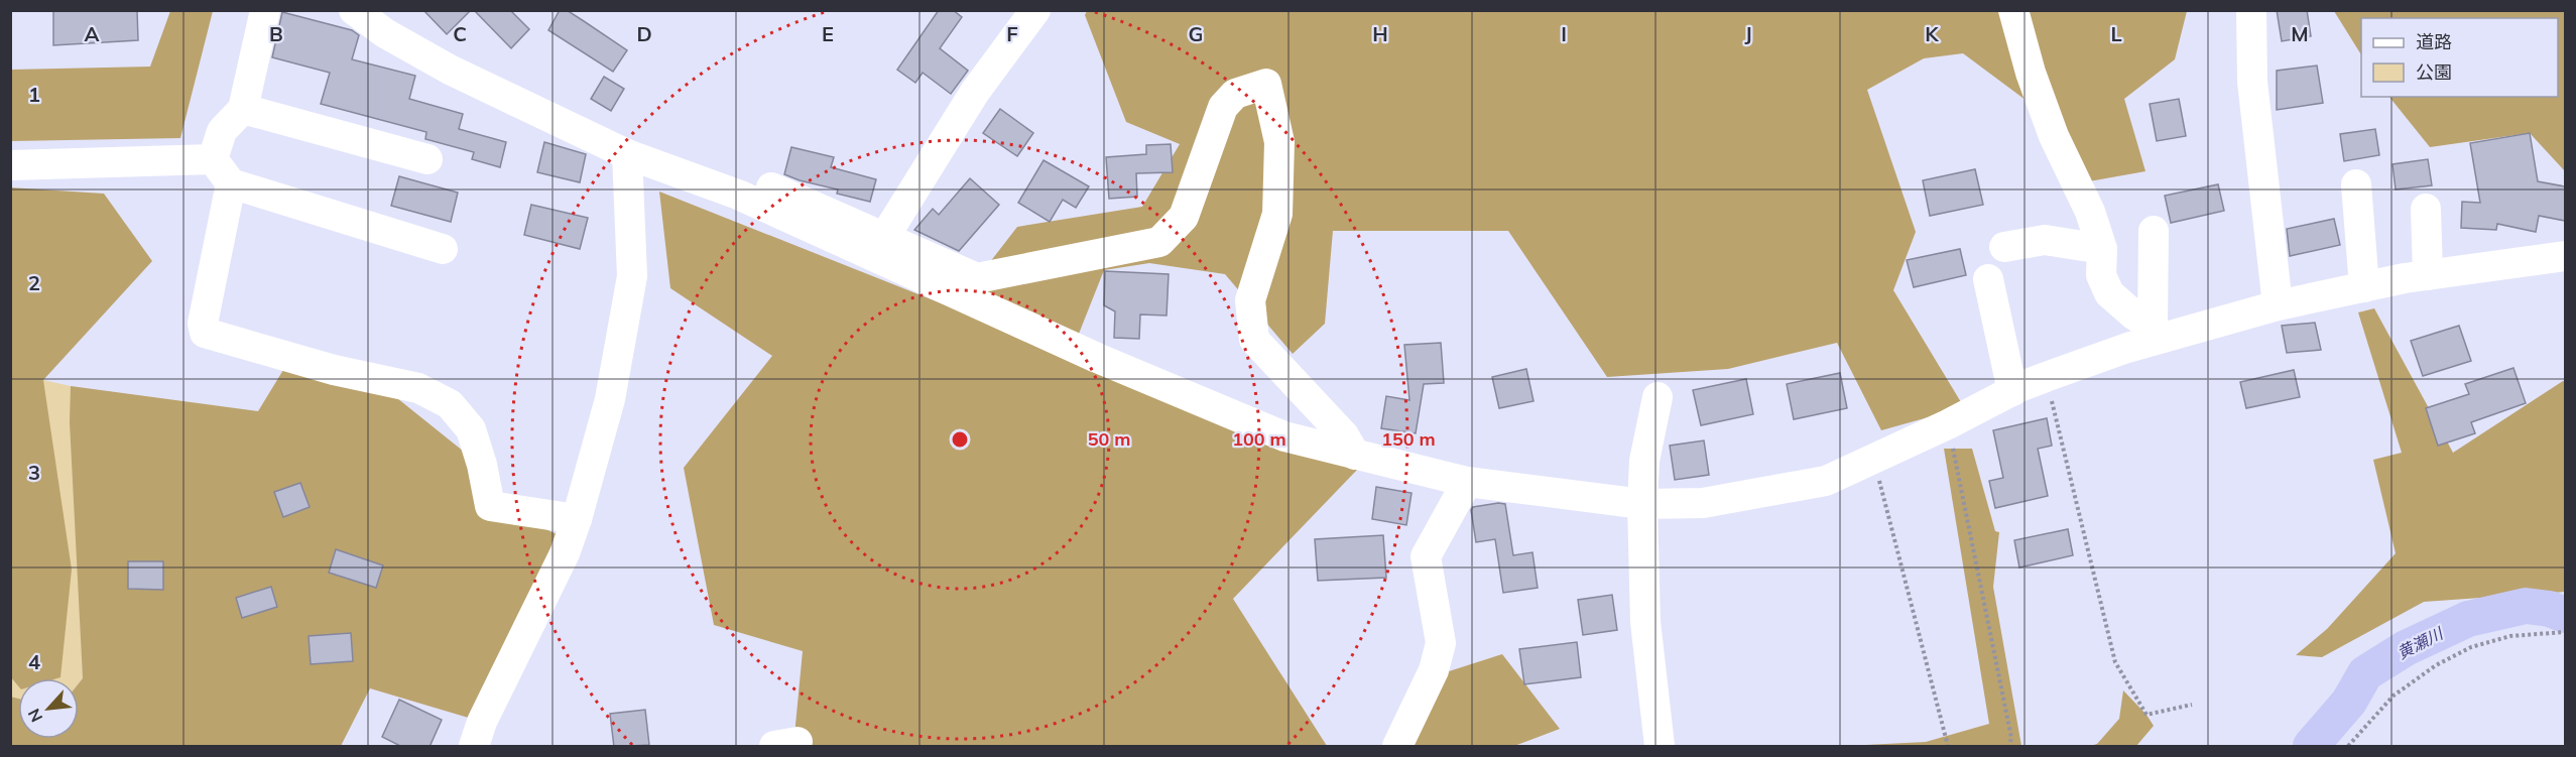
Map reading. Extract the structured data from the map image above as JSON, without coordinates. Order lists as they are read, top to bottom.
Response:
{
  "water": ["黄瀬川"],
  "legend": ["道路", "公園"],
  "north": "bottom left",
  "grid": {
    "columns": [
      "A",
      "B",
      "C",
      "D",
      "E",
      "F",
      "G",
      "H",
      "I",
      "J",
      "K",
      "L",
      "M"
    ],
    "rows": [
      "1",
      "2",
      "3",
      "4"
    ]
  },
  "rings": ["50 m", "100 m", "150 m"]
}
